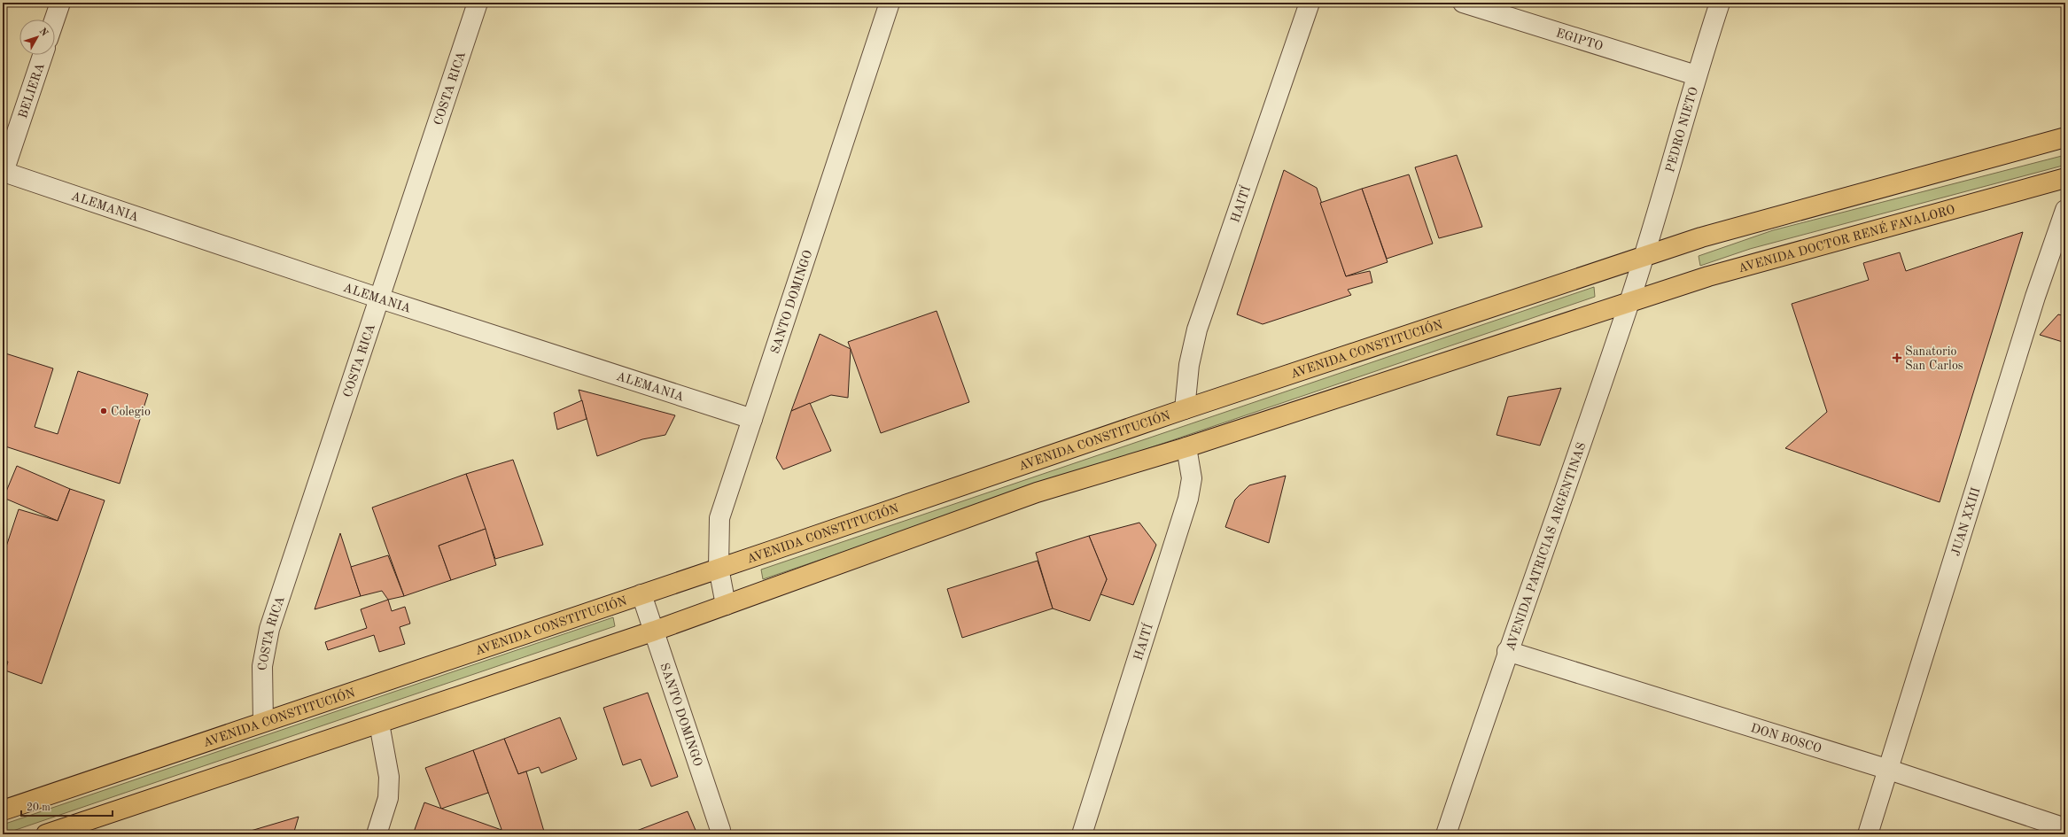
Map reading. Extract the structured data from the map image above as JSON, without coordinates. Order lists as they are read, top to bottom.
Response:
{
  "streets": {
    "main road": ["AVENIDA DOCTOR RENÉ FAVALORO", "AVENIDA CONSTITUCIÓN"],
    "street": [
      "EGIPTO",
      "COSTA RICA",
      "BELIERA",
      "PEDRO NIETO",
      "HAITÍ",
      "ALEMANIA",
      "SANTO DOMINGO",
      "JUAN XXIII",
      "AVENIDA PATRICIAS ARGENTINAS",
      "DON BOSCO"
    ]
  },
  "crossings": [
    ["EGIPTO", "PEDRO NIETO"],
    ["COSTA RICA", "ALEMANIA"],
    ["COSTA RICA", "AVENIDA CONSTITUCIÓN"],
    ["BELIERA", "ALEMANIA"],
    ["PEDRO NIETO", "AVENIDA CONSTITUCIÓN"],
    ["PEDRO NIETO", "AVENIDA PATRICIAS ARGENTINAS"],
    ["HAITÍ", "AVENIDA CONSTITUCIÓN"],
    ["ALEMANIA", "SANTO DOMINGO"],
    ["AVENIDA DOCTOR RENÉ FAVALORO", "AVENIDA PATRICIAS ARGENTINAS"],
    ["SANTO DOMINGO", "AVENIDA CONSTITUCIÓN"],
    ["AVENIDA CONSTITUCIÓN", "AVENIDA PATRICIAS ARGENTINAS"],
    ["JUAN XXIII", "DON BOSCO"],
    ["AVENIDA PATRICIAS ARGENTINAS", "DON BOSCO"]
  ],
  "places": {
    "health": ["Sanatorio San Carlos"],
    "other": ["Colegio"]
  },
  "scale_bar": "20 m",
  "north": "top right"
}
